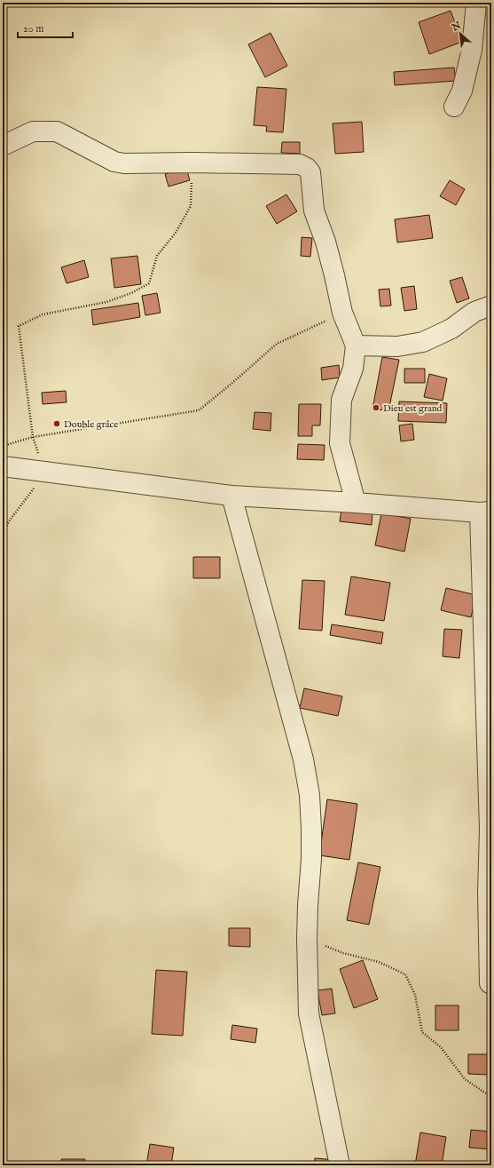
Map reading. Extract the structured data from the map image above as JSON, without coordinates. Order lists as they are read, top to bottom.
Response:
{
  "places": ["Dieu est grand", "Double grâce"],
  "scale_bar": "20 m",
  "north": "top left"
}
